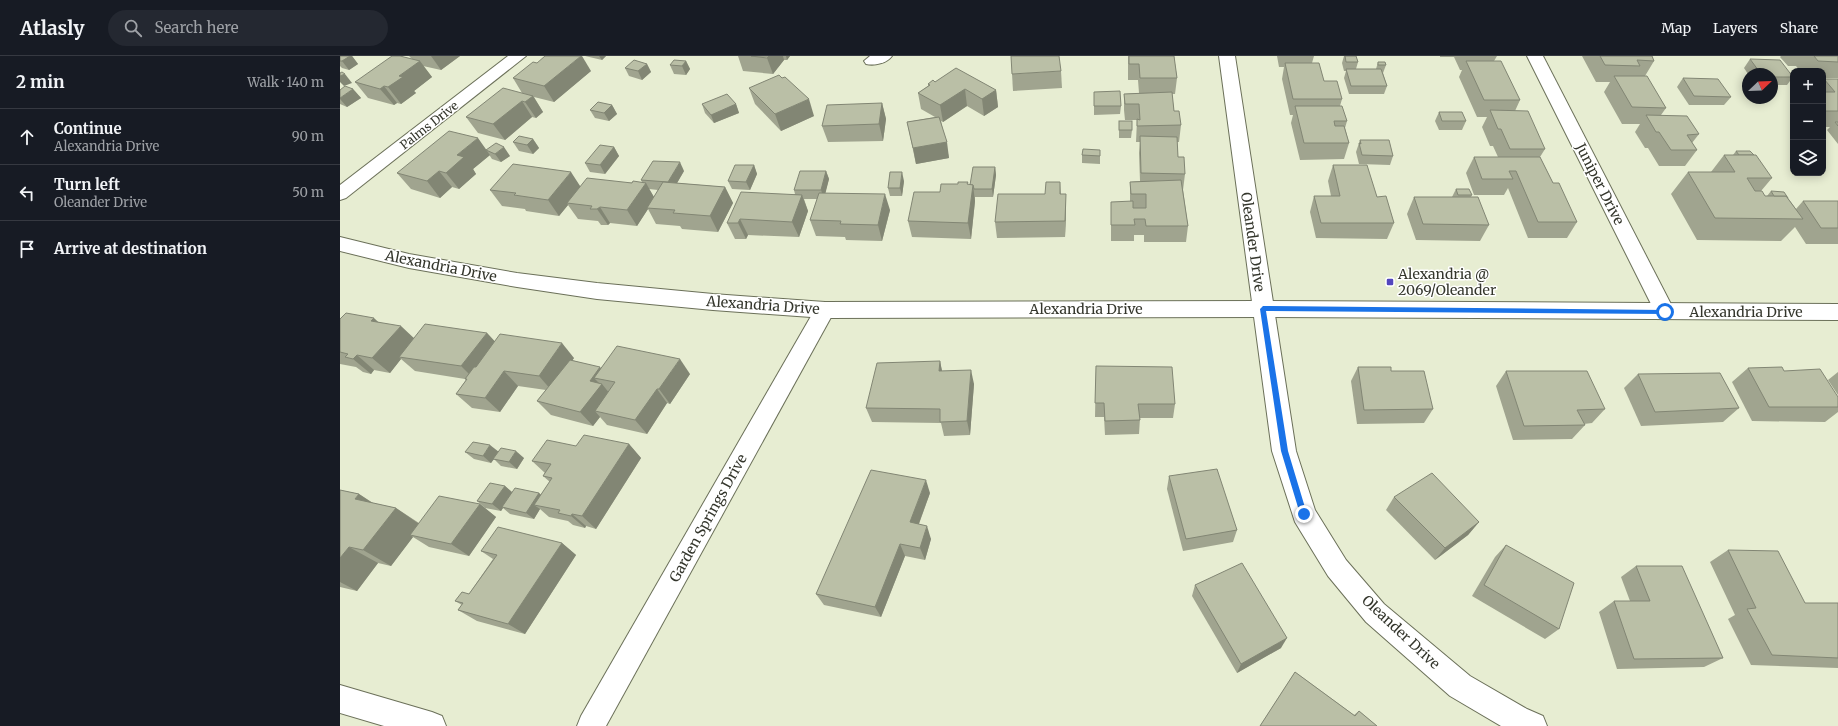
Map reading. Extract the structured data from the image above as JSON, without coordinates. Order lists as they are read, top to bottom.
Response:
{
  "streets": {
    "street": [
      "Palms Drive",
      "Juniper Drive",
      "Oleander Drive",
      "Alexandria Drive",
      "Garden Springs Drive"
    ]
  },
  "crossings": [
    ["Juniper Drive", "Alexandria Drive"],
    ["Oleander Drive", "Alexandria Drive"],
    ["Alexandria Drive", "Garden Springs Drive"]
  ],
  "places": {
    "transit": ["Alexandria @ 2069/Oleander"]
  },
  "north": "top right",
  "page": {
    "header": "Atlasly",
    "search": "Search here",
    "nav": ["Map", "Layers", "Share"],
    "heading": ["2 min", "Walk · 140 m"],
    "map_buttons": ["+", "−"],
    "list": [
      ["Continue", "Alexandria Drive", "90 m"],
      ["Turn left", "Oleander Drive", "50 m"],
      "Arrive at destination"
    ]
  }
}
